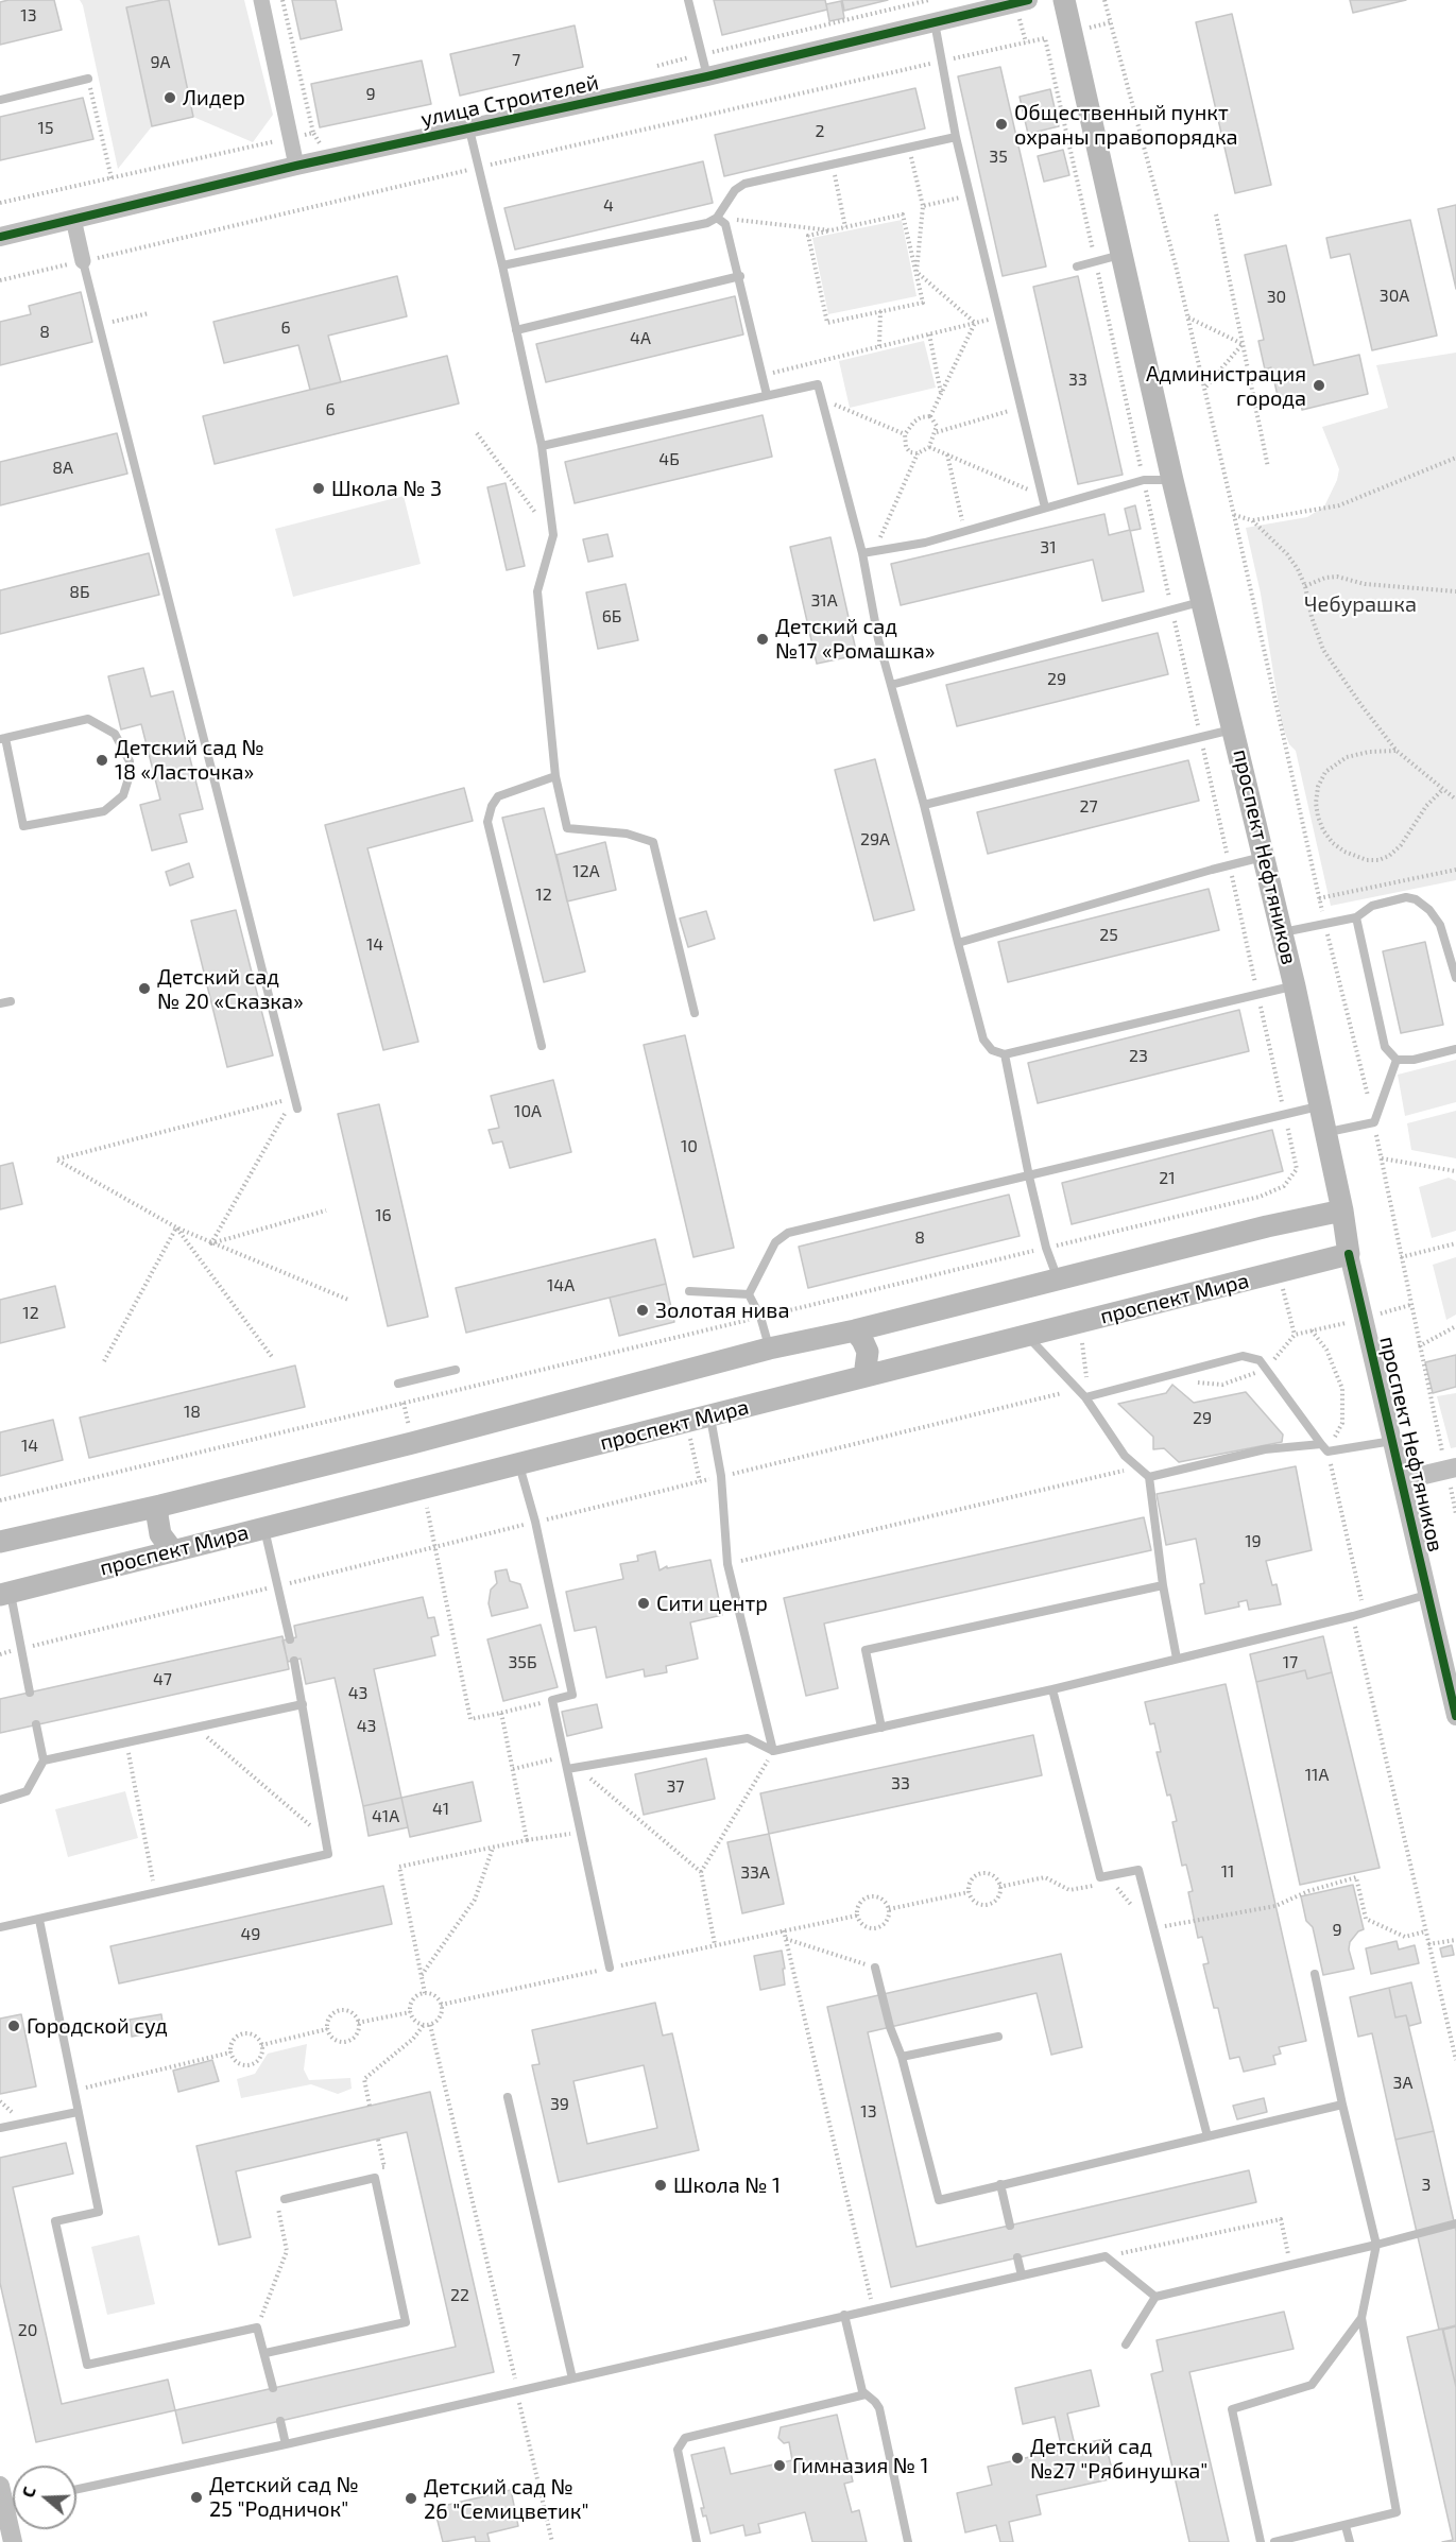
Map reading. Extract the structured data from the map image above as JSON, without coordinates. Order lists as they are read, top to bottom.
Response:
{
  "streets": {
    "main road": ["проспект Нефтяников", "проспект Мира"],
    "street": ["улица Строителей"]
  },
  "crossings": [
    ["проспект Нефтяников", "проспект Мира"]
  ],
  "parks": ["Чебурашка"],
  "places": [
    "Лидер",
    "Общественный пункт охраны правопорядка",
    "Администрация города",
    "Школа № 3",
    "Детский сад №17 «Ромашка»",
    "Детский сад № 18 «Ласточка»",
    "Детский сад № 20 «Сказка»",
    "Золотая нива",
    "Сити центр",
    "Городской суд",
    "Школа № 1",
    "Детский сад №27 \"Рябинушка\"",
    "Гимназия № 1",
    "Детский сад № 25 \"Родничок\"",
    "Детский сад № 26 \"Семицветик\""
  ],
  "house_numbers": [
    "13",
    "7",
    "9А",
    "9",
    "15",
    "2",
    "35",
    "4",
    "30А",
    "30",
    "6",
    "8",
    "4А",
    "33",
    "6",
    "4Б",
    "8А",
    "31",
    "8Б",
    "31А",
    "6Б",
    "29",
    "27",
    "29А",
    "12А",
    "12",
    "25",
    "14",
    "23",
    "10А",
    "10",
    "21",
    "16",
    "8",
    "14А",
    "12",
    "18",
    "29",
    "14",
    "19",
    "35Б",
    "17",
    "47",
    "43",
    "43",
    "11А",
    "33",
    "37",
    "41",
    "41А",
    "11",
    "33А",
    "9",
    "49",
    "3А",
    "39",
    "13",
    "3",
    "22",
    "20"
  ],
  "north": "left"
}
